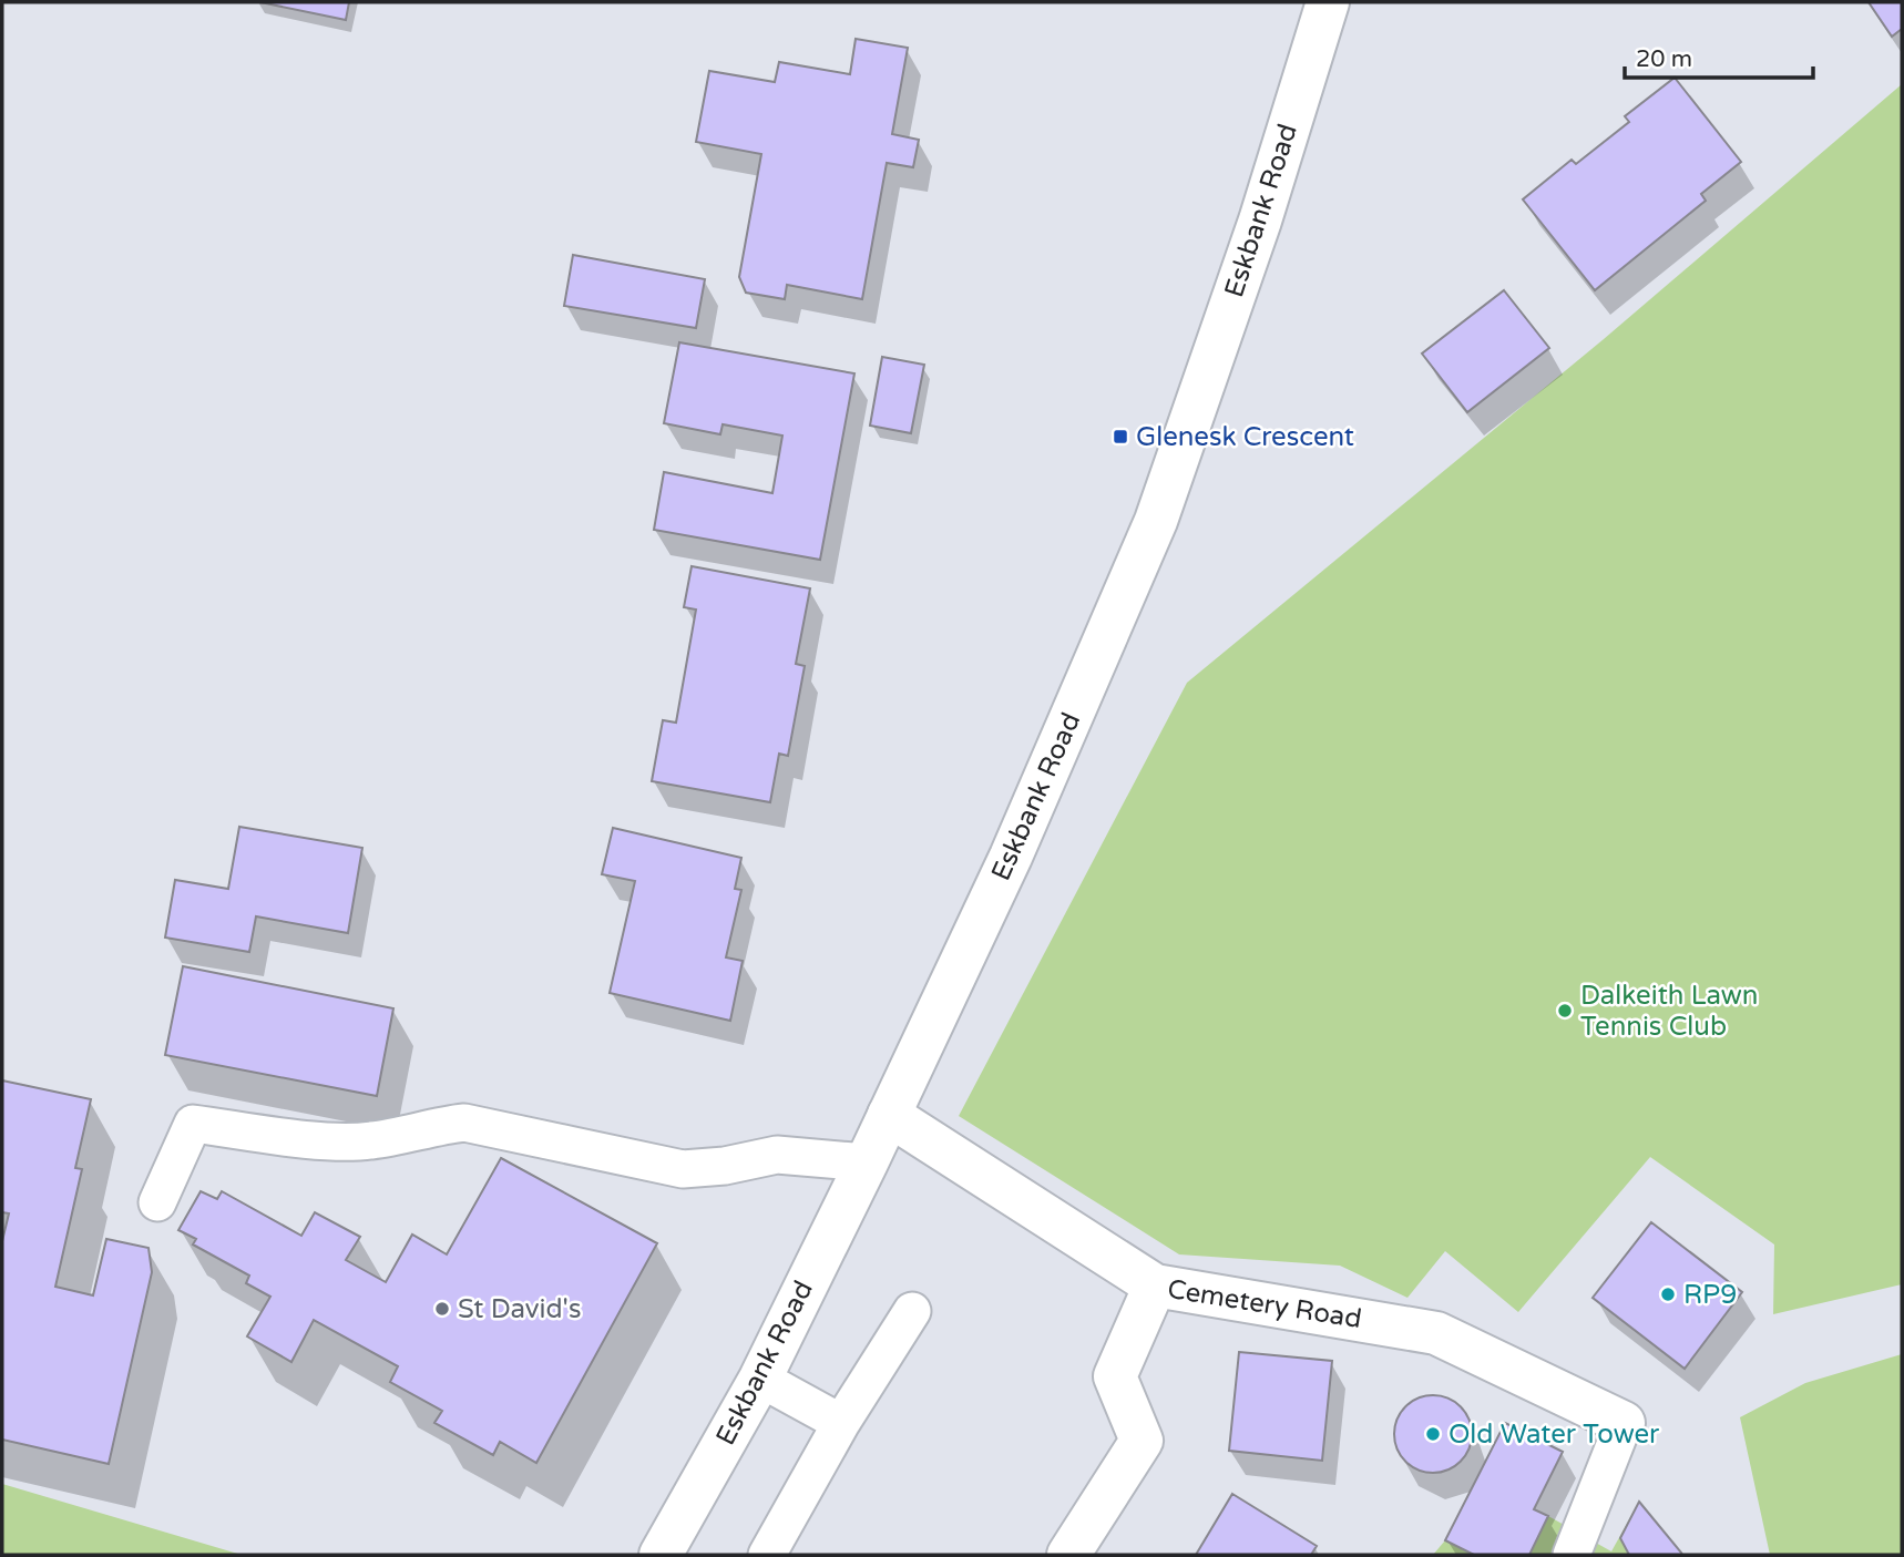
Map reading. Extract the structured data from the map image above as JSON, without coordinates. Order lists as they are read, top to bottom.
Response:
{
  "streets": {
    "main road": ["Eskbank Road", "Cemetery Road"]
  },
  "crossings": [
    ["Eskbank Road", "Cemetery Road"]
  ],
  "places": {
    "transit": ["Glenesk Crescent"],
    "other": [
      "Dalkeith Lawn Tennis Club",
      "RP9",
      "St David's",
      "Old Water Tower"
    ]
  },
  "scale_bar": "20 m"
}
